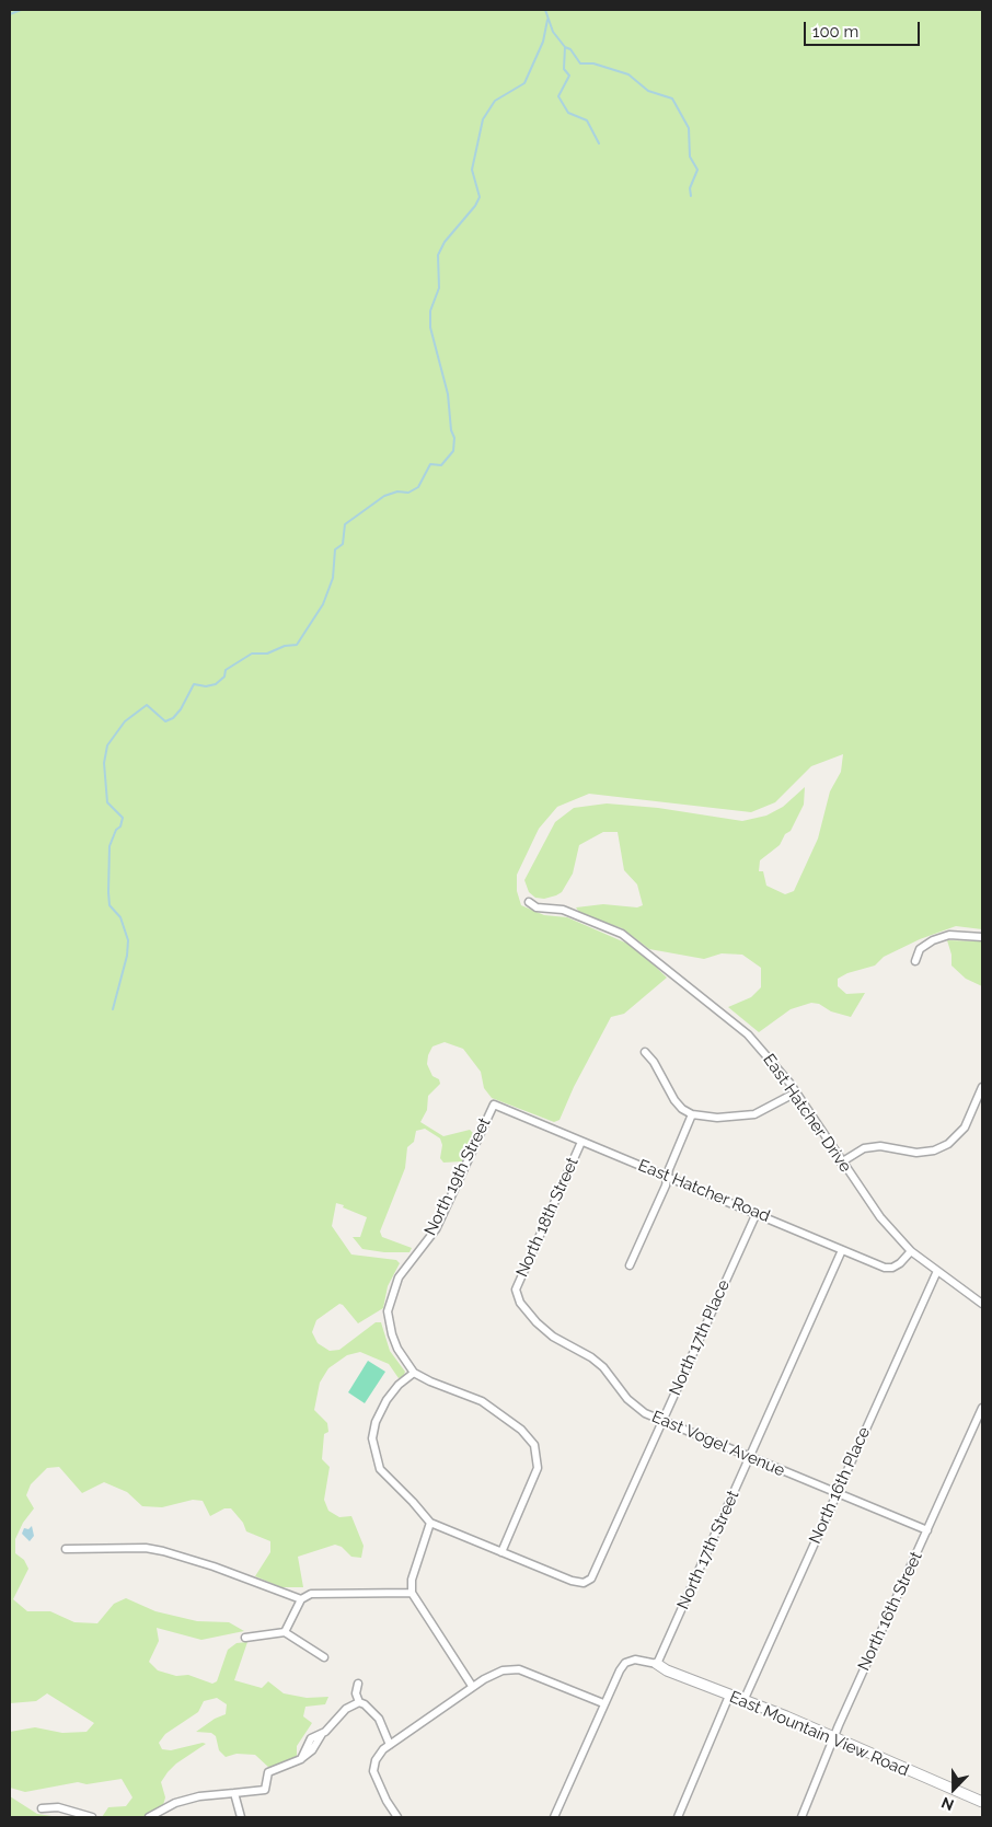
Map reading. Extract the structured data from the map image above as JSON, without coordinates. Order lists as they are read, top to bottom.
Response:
{
  "streets": {
    "street": [
      "East Hatcher Drive",
      "North 19th Street",
      "East Hatcher Road",
      "North 18th Street",
      "North 17th Place",
      "East Vogel Avenue",
      "North 16th Place",
      "North 17th Street",
      "North 16th Street",
      "East Mountain View Road"
    ]
  },
  "crossings": [
    ["East Hatcher Drive", "East Hatcher Road"],
    ["East Hatcher Drive", "North 16th Place"],
    ["North 19th Street", "East Hatcher Road"],
    ["North 19th Street", "North 17th Place"],
    ["East Hatcher Road", "North 18th Street"],
    ["East Hatcher Road", "North 17th Place"],
    ["East Hatcher Road", "North 17th Street"],
    ["North 18th Street", "East Vogel Avenue"],
    ["North 17th Place", "East Vogel Avenue"],
    ["East Vogel Avenue", "North 16th Place"],
    ["East Vogel Avenue", "North 17th Street"],
    ["East Vogel Avenue", "North 16th Street"],
    ["North 16th Place", "East Mountain View Road"],
    ["North 17th Street", "East Mountain View Road"],
    ["North 16th Street", "East Mountain View Road"]
  ],
  "scale_bar": "100 m",
  "north": "bottom"
}
